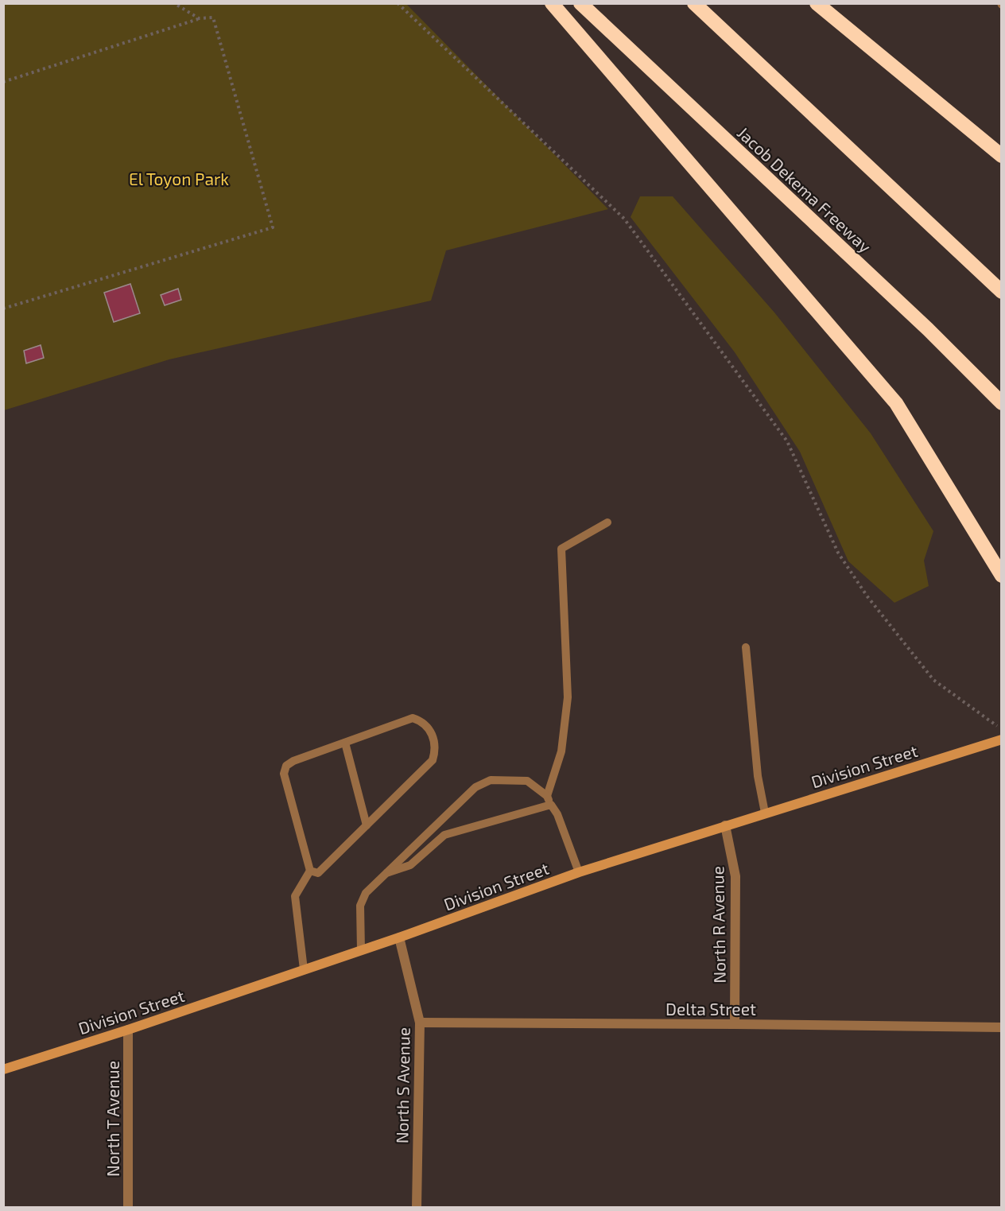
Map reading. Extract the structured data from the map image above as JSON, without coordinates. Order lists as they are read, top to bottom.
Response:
{
  "streets": {
    "highway": ["Jacob Dekema Freeway"],
    "main road": ["Division Street"],
    "street": [
      "North R Avenue",
      "Delta Street",
      "North S Avenue",
      "North T Avenue"
    ]
  },
  "crossings": [
    ["Division Street", "North R Avenue"],
    ["Division Street", "North S Avenue"],
    ["Division Street", "North T Avenue"],
    ["North R Avenue", "Delta Street"],
    ["Delta Street", "North S Avenue"]
  ],
  "parks": ["El Toyon Park"]
}
